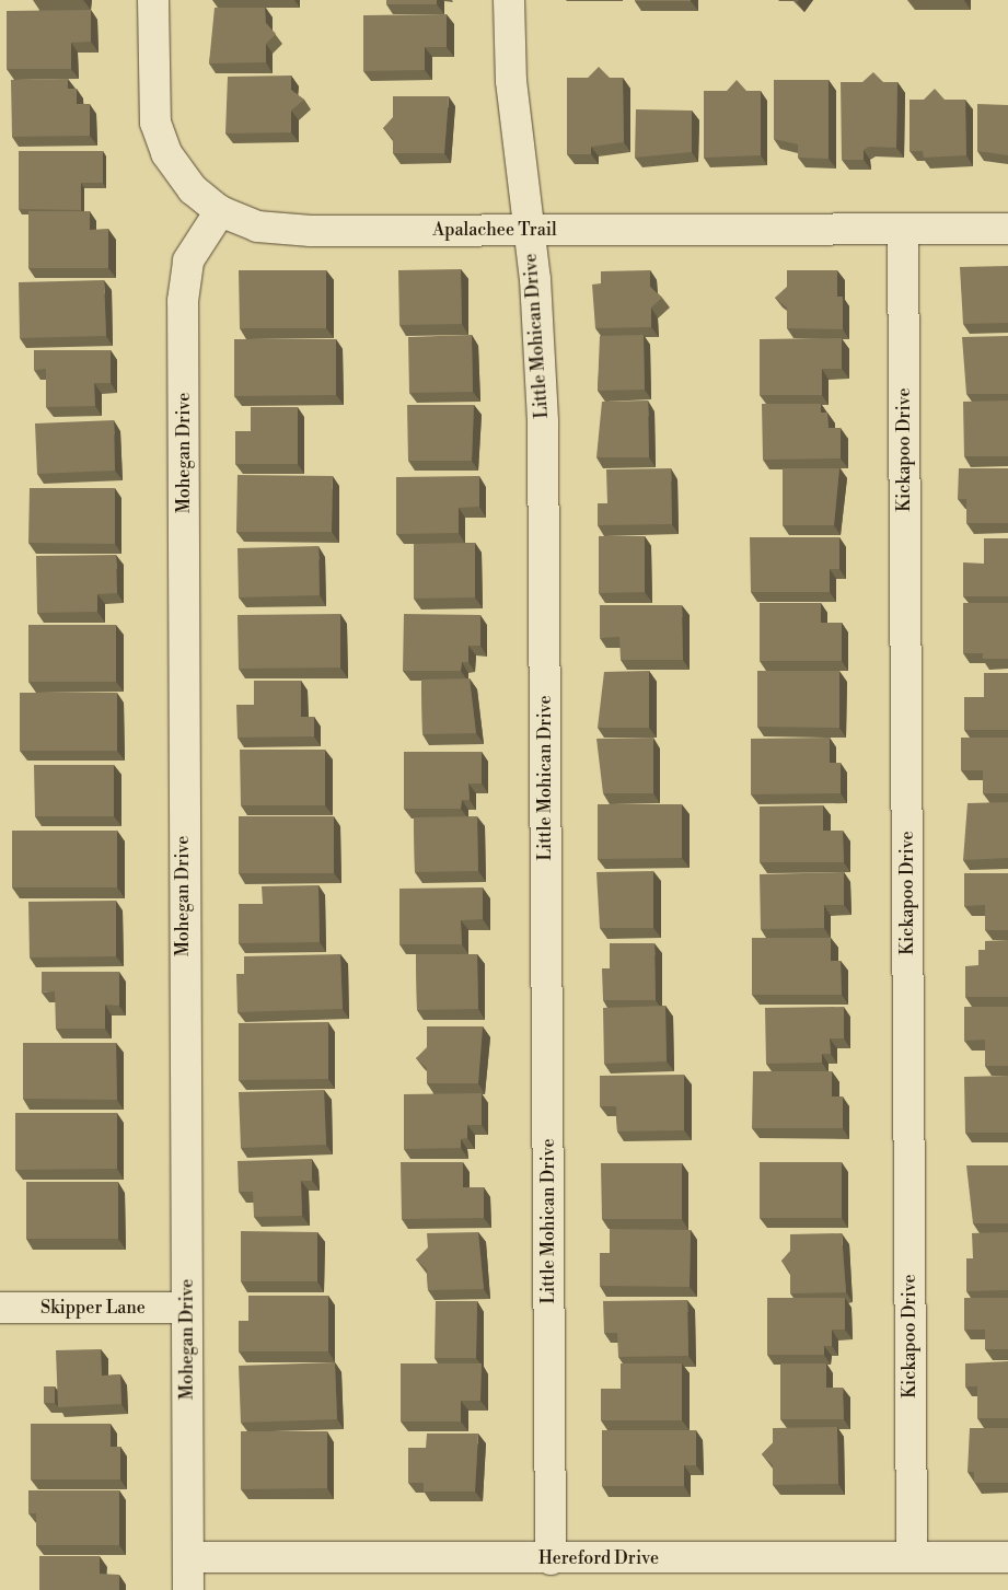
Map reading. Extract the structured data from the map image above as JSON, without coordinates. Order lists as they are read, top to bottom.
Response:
{
  "streets": {
    "street": [
      "Apalachee Trail",
      "Little Mohican Drive",
      "Kickapoo Drive",
      "Mohegan Drive",
      "Skipper Lane",
      "Hereford Drive"
    ]
  },
  "crossings": [
    ["Apalachee Trail", "Little Mohican Drive"],
    ["Apalachee Trail", "Kickapoo Drive"],
    ["Apalachee Trail", "Mohegan Drive"],
    ["Little Mohican Drive", "Hereford Drive"],
    ["Kickapoo Drive", "Hereford Drive"],
    ["Mohegan Drive", "Skipper Lane"],
    ["Mohegan Drive", "Hereford Drive"]
  ]
}
